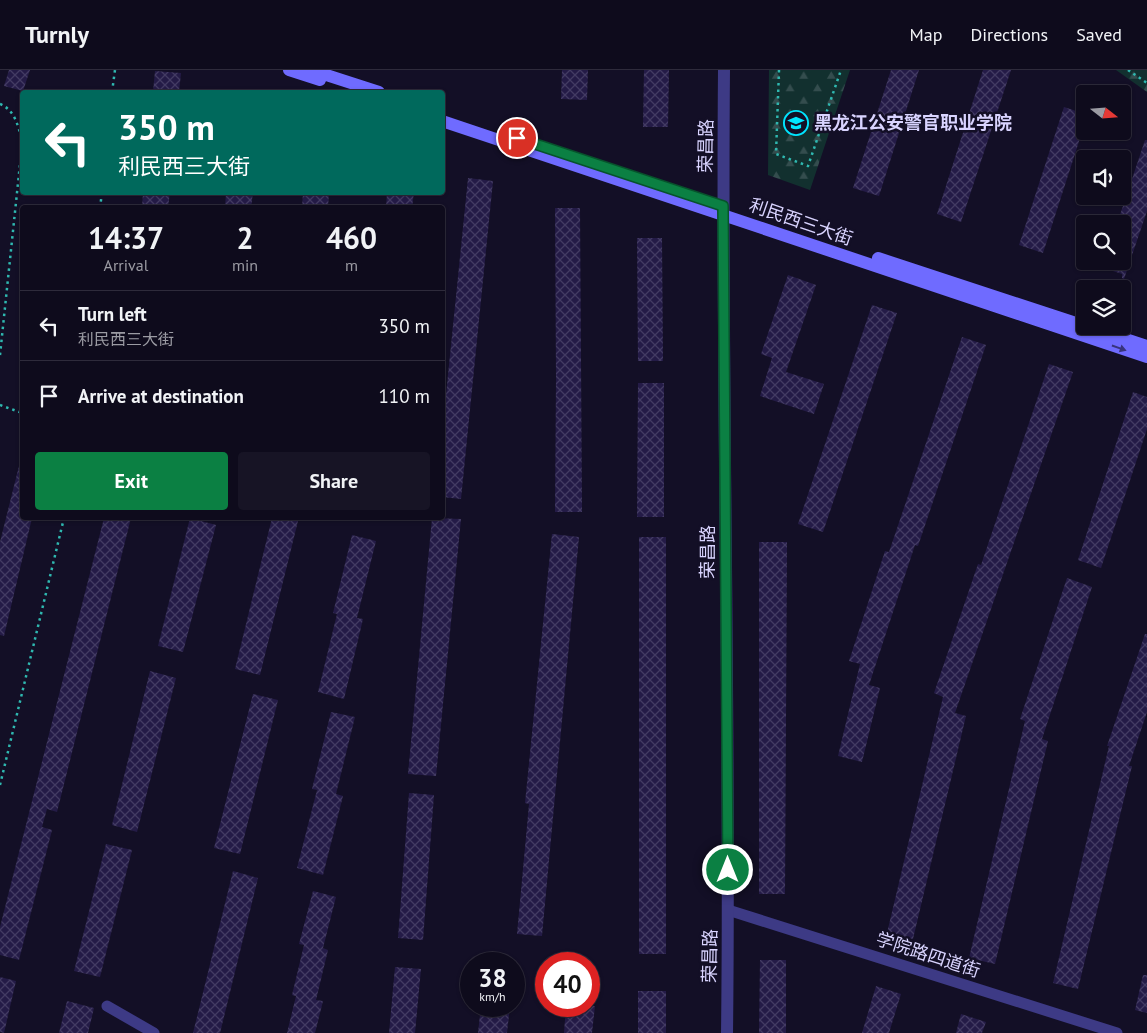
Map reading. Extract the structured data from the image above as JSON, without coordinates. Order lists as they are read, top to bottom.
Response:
{
  "streets": {
    "main road": ["利民西三大街"],
    "street": ["荣昌路", "学院路四道街"]
  },
  "crossings": [
    ["荣昌路", "利民西三大街"],
    ["荣昌路", "学院路四道街"]
  ],
  "places": {
    "school or university": ["黑龙江公安警官职业学院"]
  },
  "north": "right",
  "page": {
    "header": "Turnly",
    "nav": ["Map", "Directions", "Saved"],
    "turn": ["350 m", "利民西三大街"],
    "eta": [
      "14:37",
      "Arrival",
      "2",
      "min",
      "460",
      "m"
    ],
    "list": [
      {
        "name": "Turn left",
        "note": "利民西三大街",
        "value": "350 m"
      },
      {
        "name": "Arrive at destination",
        "value": "110 m"
      }
    ],
    "buttons": ["Exit", "Share"],
    "speed": "38 km/h",
    "limit": "40"
  }
}
